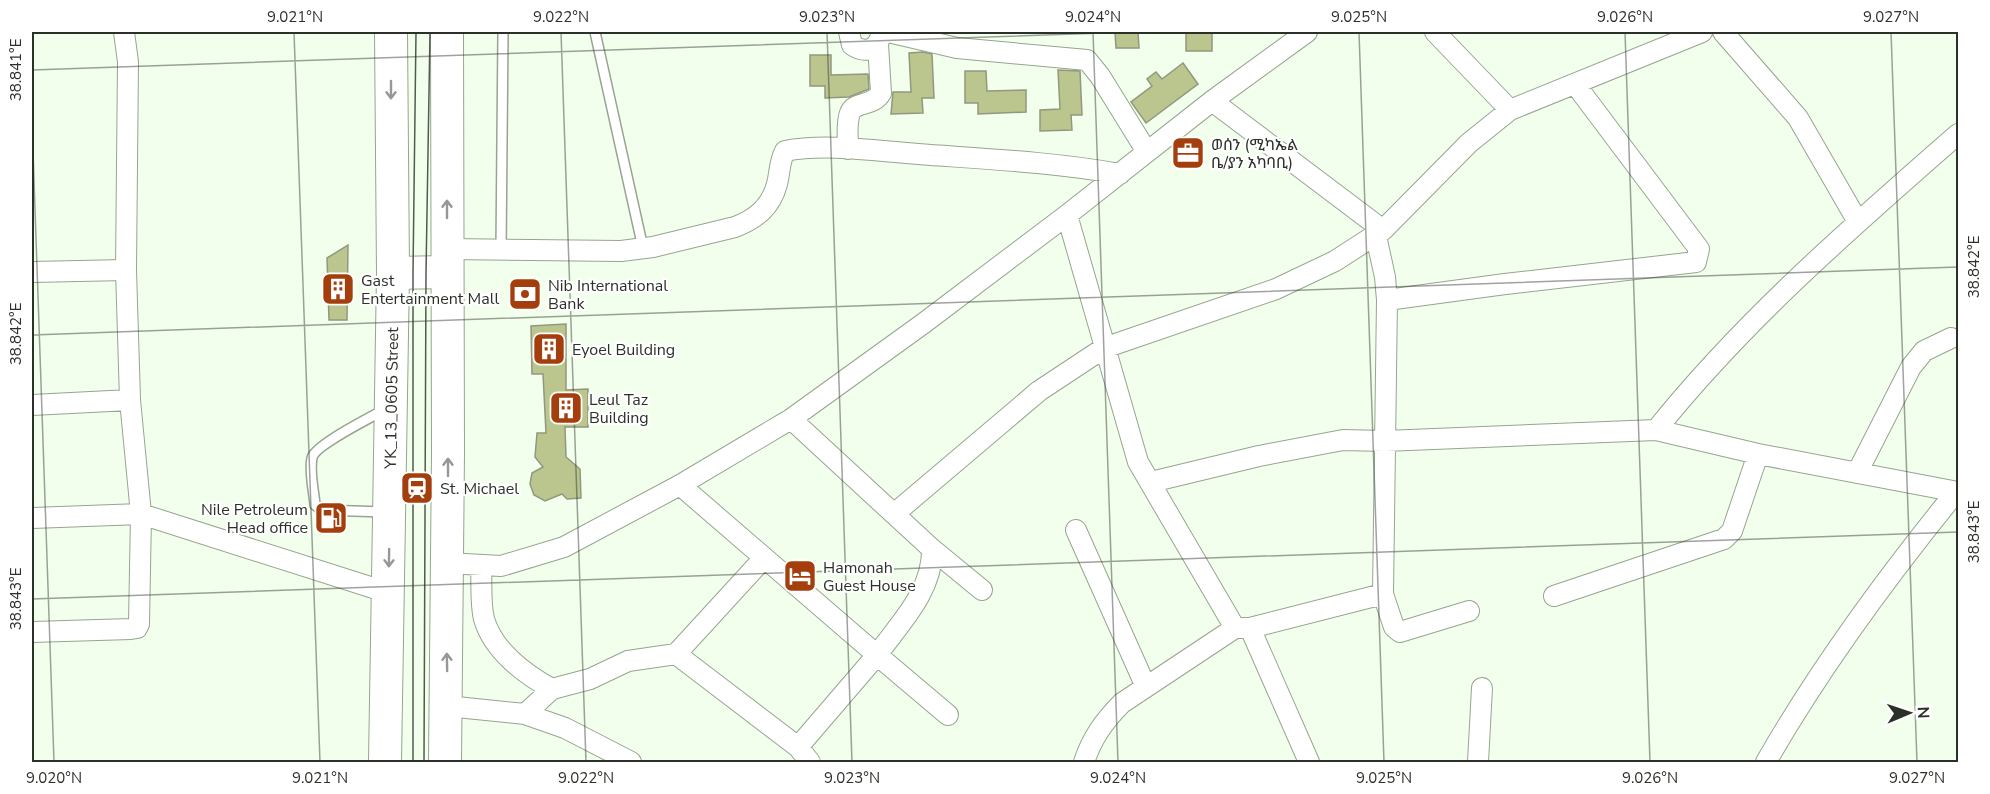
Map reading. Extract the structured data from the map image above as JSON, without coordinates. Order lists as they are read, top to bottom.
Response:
{
  "streets": {
    "main road": ["YK_13_0605 Street"]
  },
  "places": {
    "office": ["ወሰን (ሚካኤል ቤ/ያን አካባቢ)"],
    "building": ["Gast Entertainment Mall", "Eyoel Building", "Leul Taz Building"],
    "bank": ["Nib International Bank"],
    "station": ["St. Michael"],
    "fuel station": ["Nile Petroleum Head office"],
    "hotel": ["Hamonah Guest House"]
  },
  "north": "right",
  "coordinates": [
    "9.021°N",
    "9.022°N",
    "9.023°N",
    "9.024°N",
    "9.025°N",
    "9.026°N",
    "9.027°N",
    "38.841°E",
    "38.842°E",
    "38.843°E",
    "9.020°N"
  ]
}
